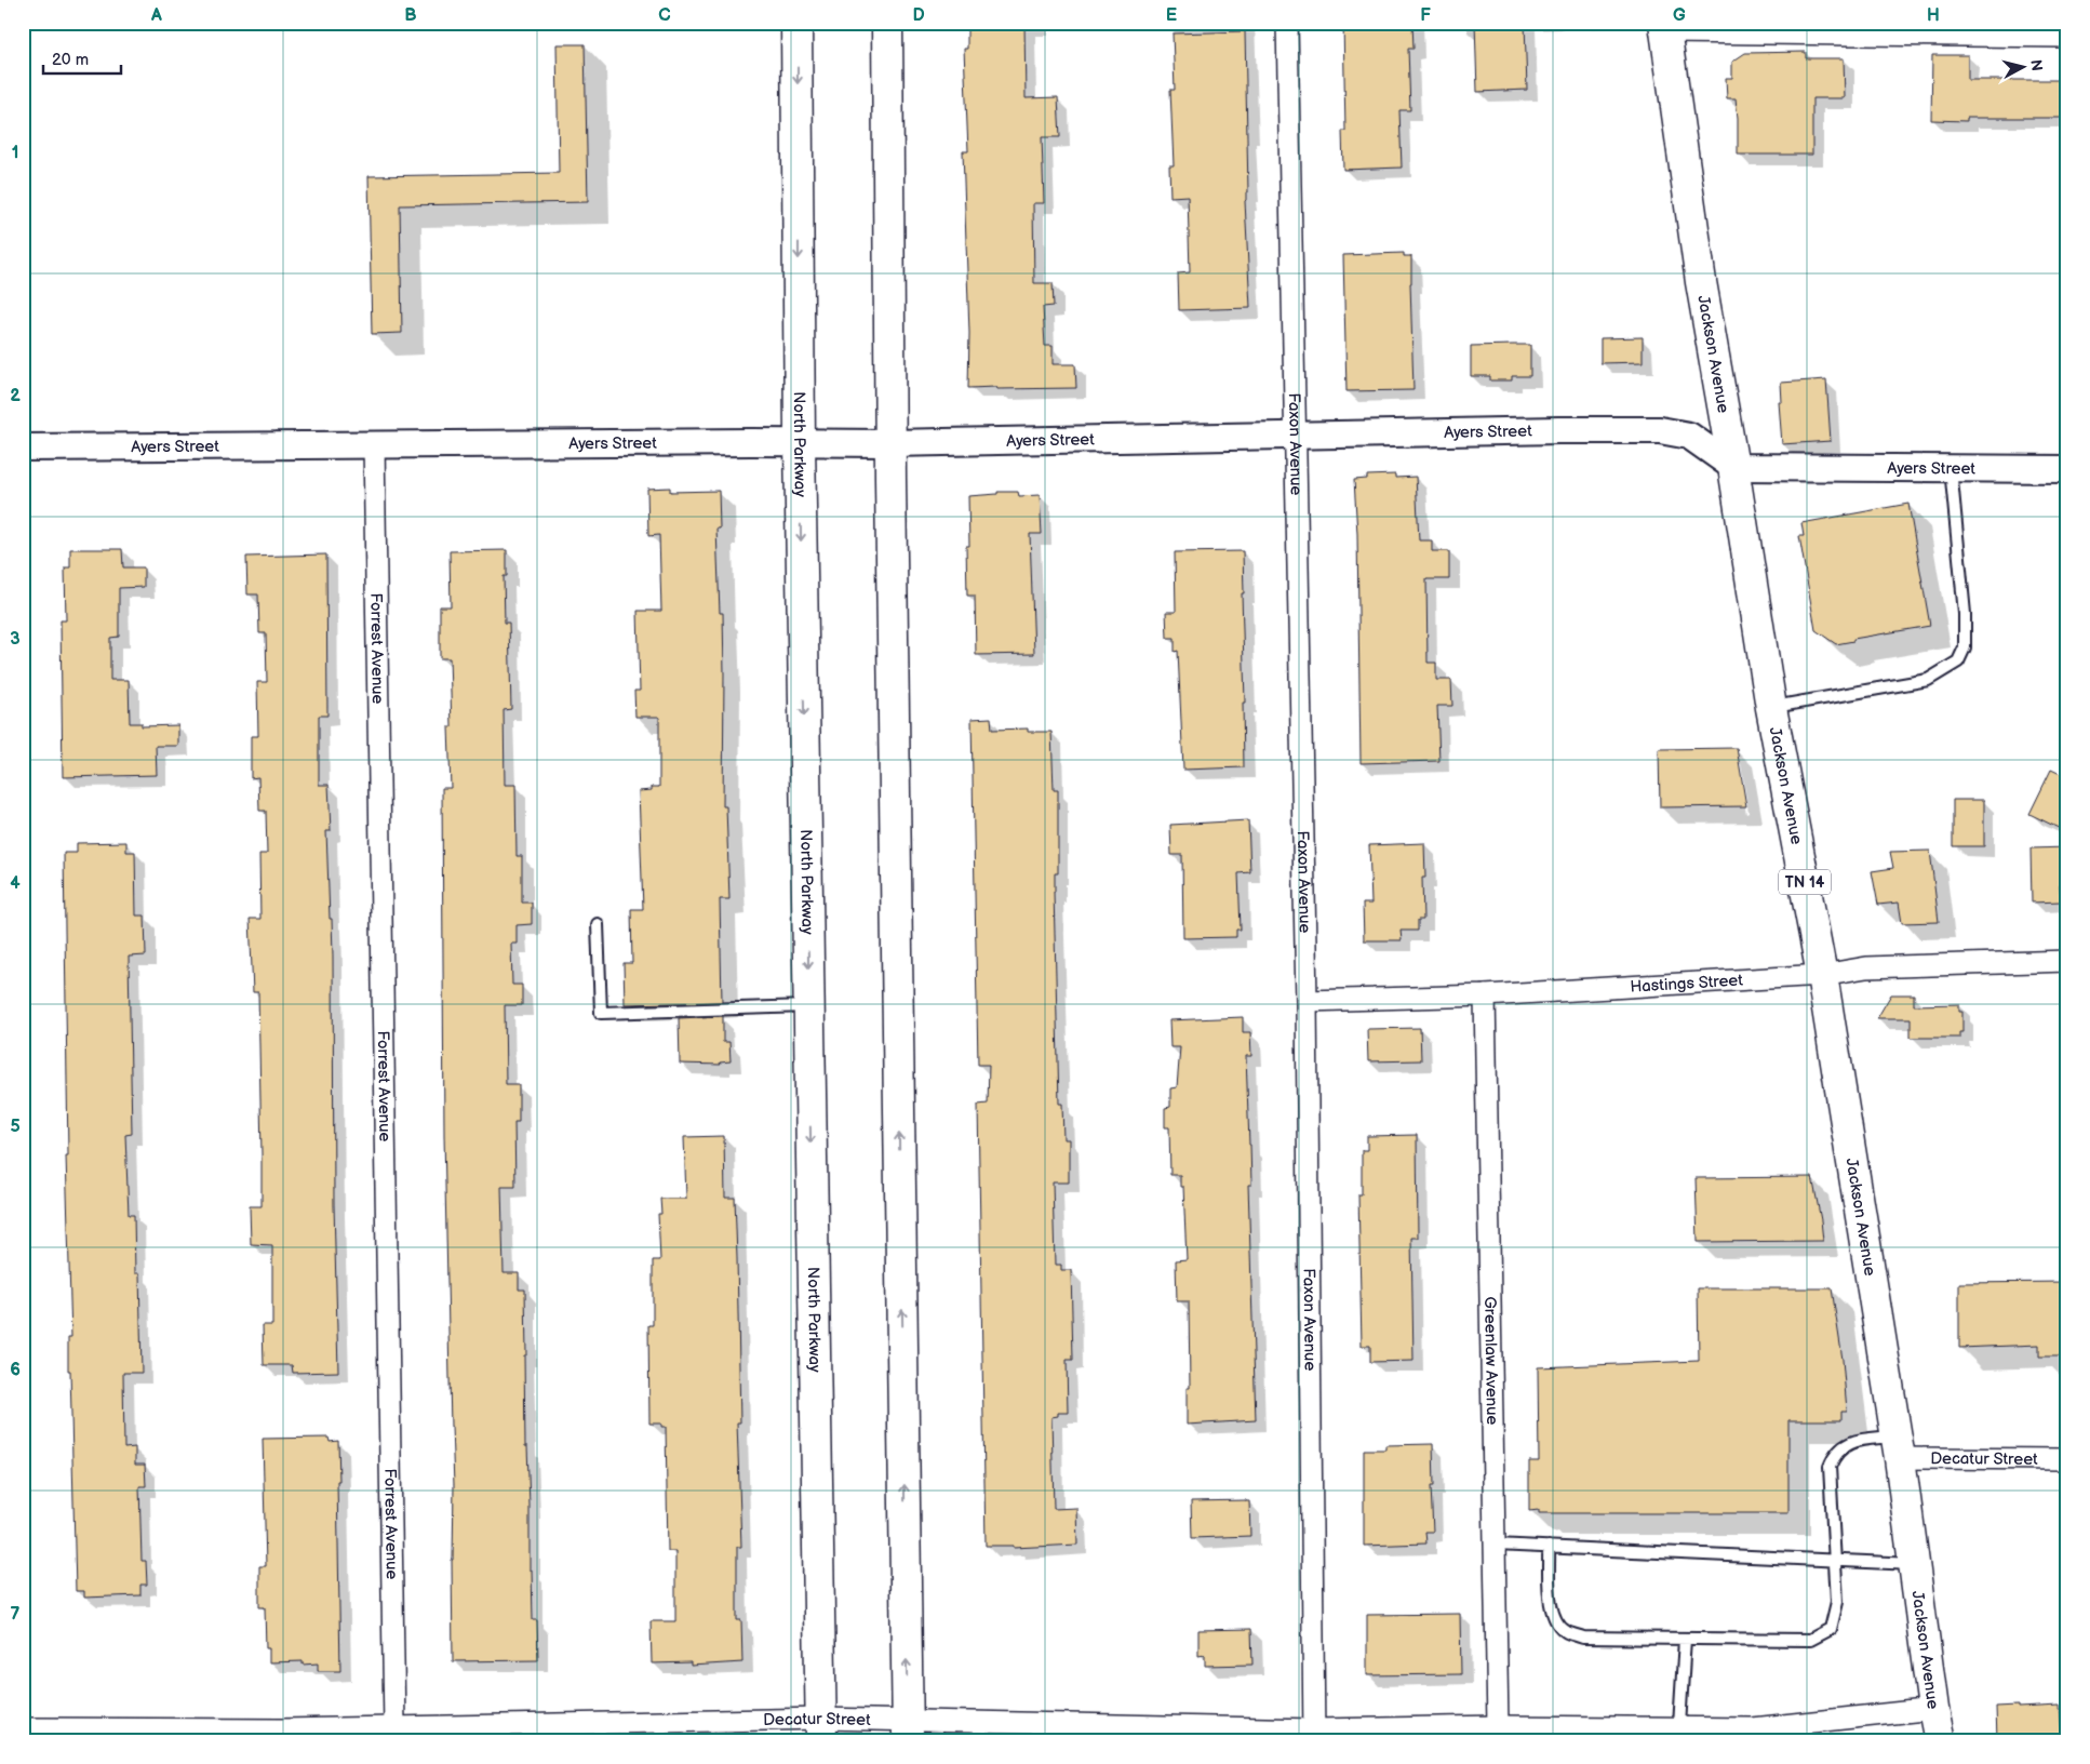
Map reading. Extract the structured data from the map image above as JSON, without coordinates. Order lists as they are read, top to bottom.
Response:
{
  "streets": {
    "main road": ["Jackson Avenue", "North Parkway", "TN 14"],
    "street": [
      "Ayers Street",
      "Faxon Avenue",
      "Forrest Avenue",
      "Hastings Street",
      "Greenlaw Avenue",
      "Decatur Street"
    ]
  },
  "crossings": [
    ["Jackson Avenue", "Ayers Street"],
    ["Jackson Avenue", "Hastings Street"],
    ["Jackson Avenue", "Decatur Street"],
    ["Ayers Street", "North Parkway"],
    ["Ayers Street", "Faxon Avenue"],
    ["Ayers Street", "Forrest Avenue"],
    ["North Parkway", "Decatur Street"],
    ["Faxon Avenue", "Hastings Street"],
    ["Faxon Avenue", "Decatur Street"],
    ["Forrest Avenue", "Decatur Street"],
    ["Hastings Street", "Greenlaw Avenue"],
    ["Greenlaw Avenue", "Decatur Street"]
  ],
  "scale_bar": "20 m",
  "north": "right",
  "grid": {
    "columns": [
      "A",
      "B",
      "C",
      "D",
      "E",
      "F",
      "G",
      "H"
    ],
    "rows": [
      "1",
      "2",
      "3",
      "4",
      "5",
      "6",
      "7"
    ]
  }
}
